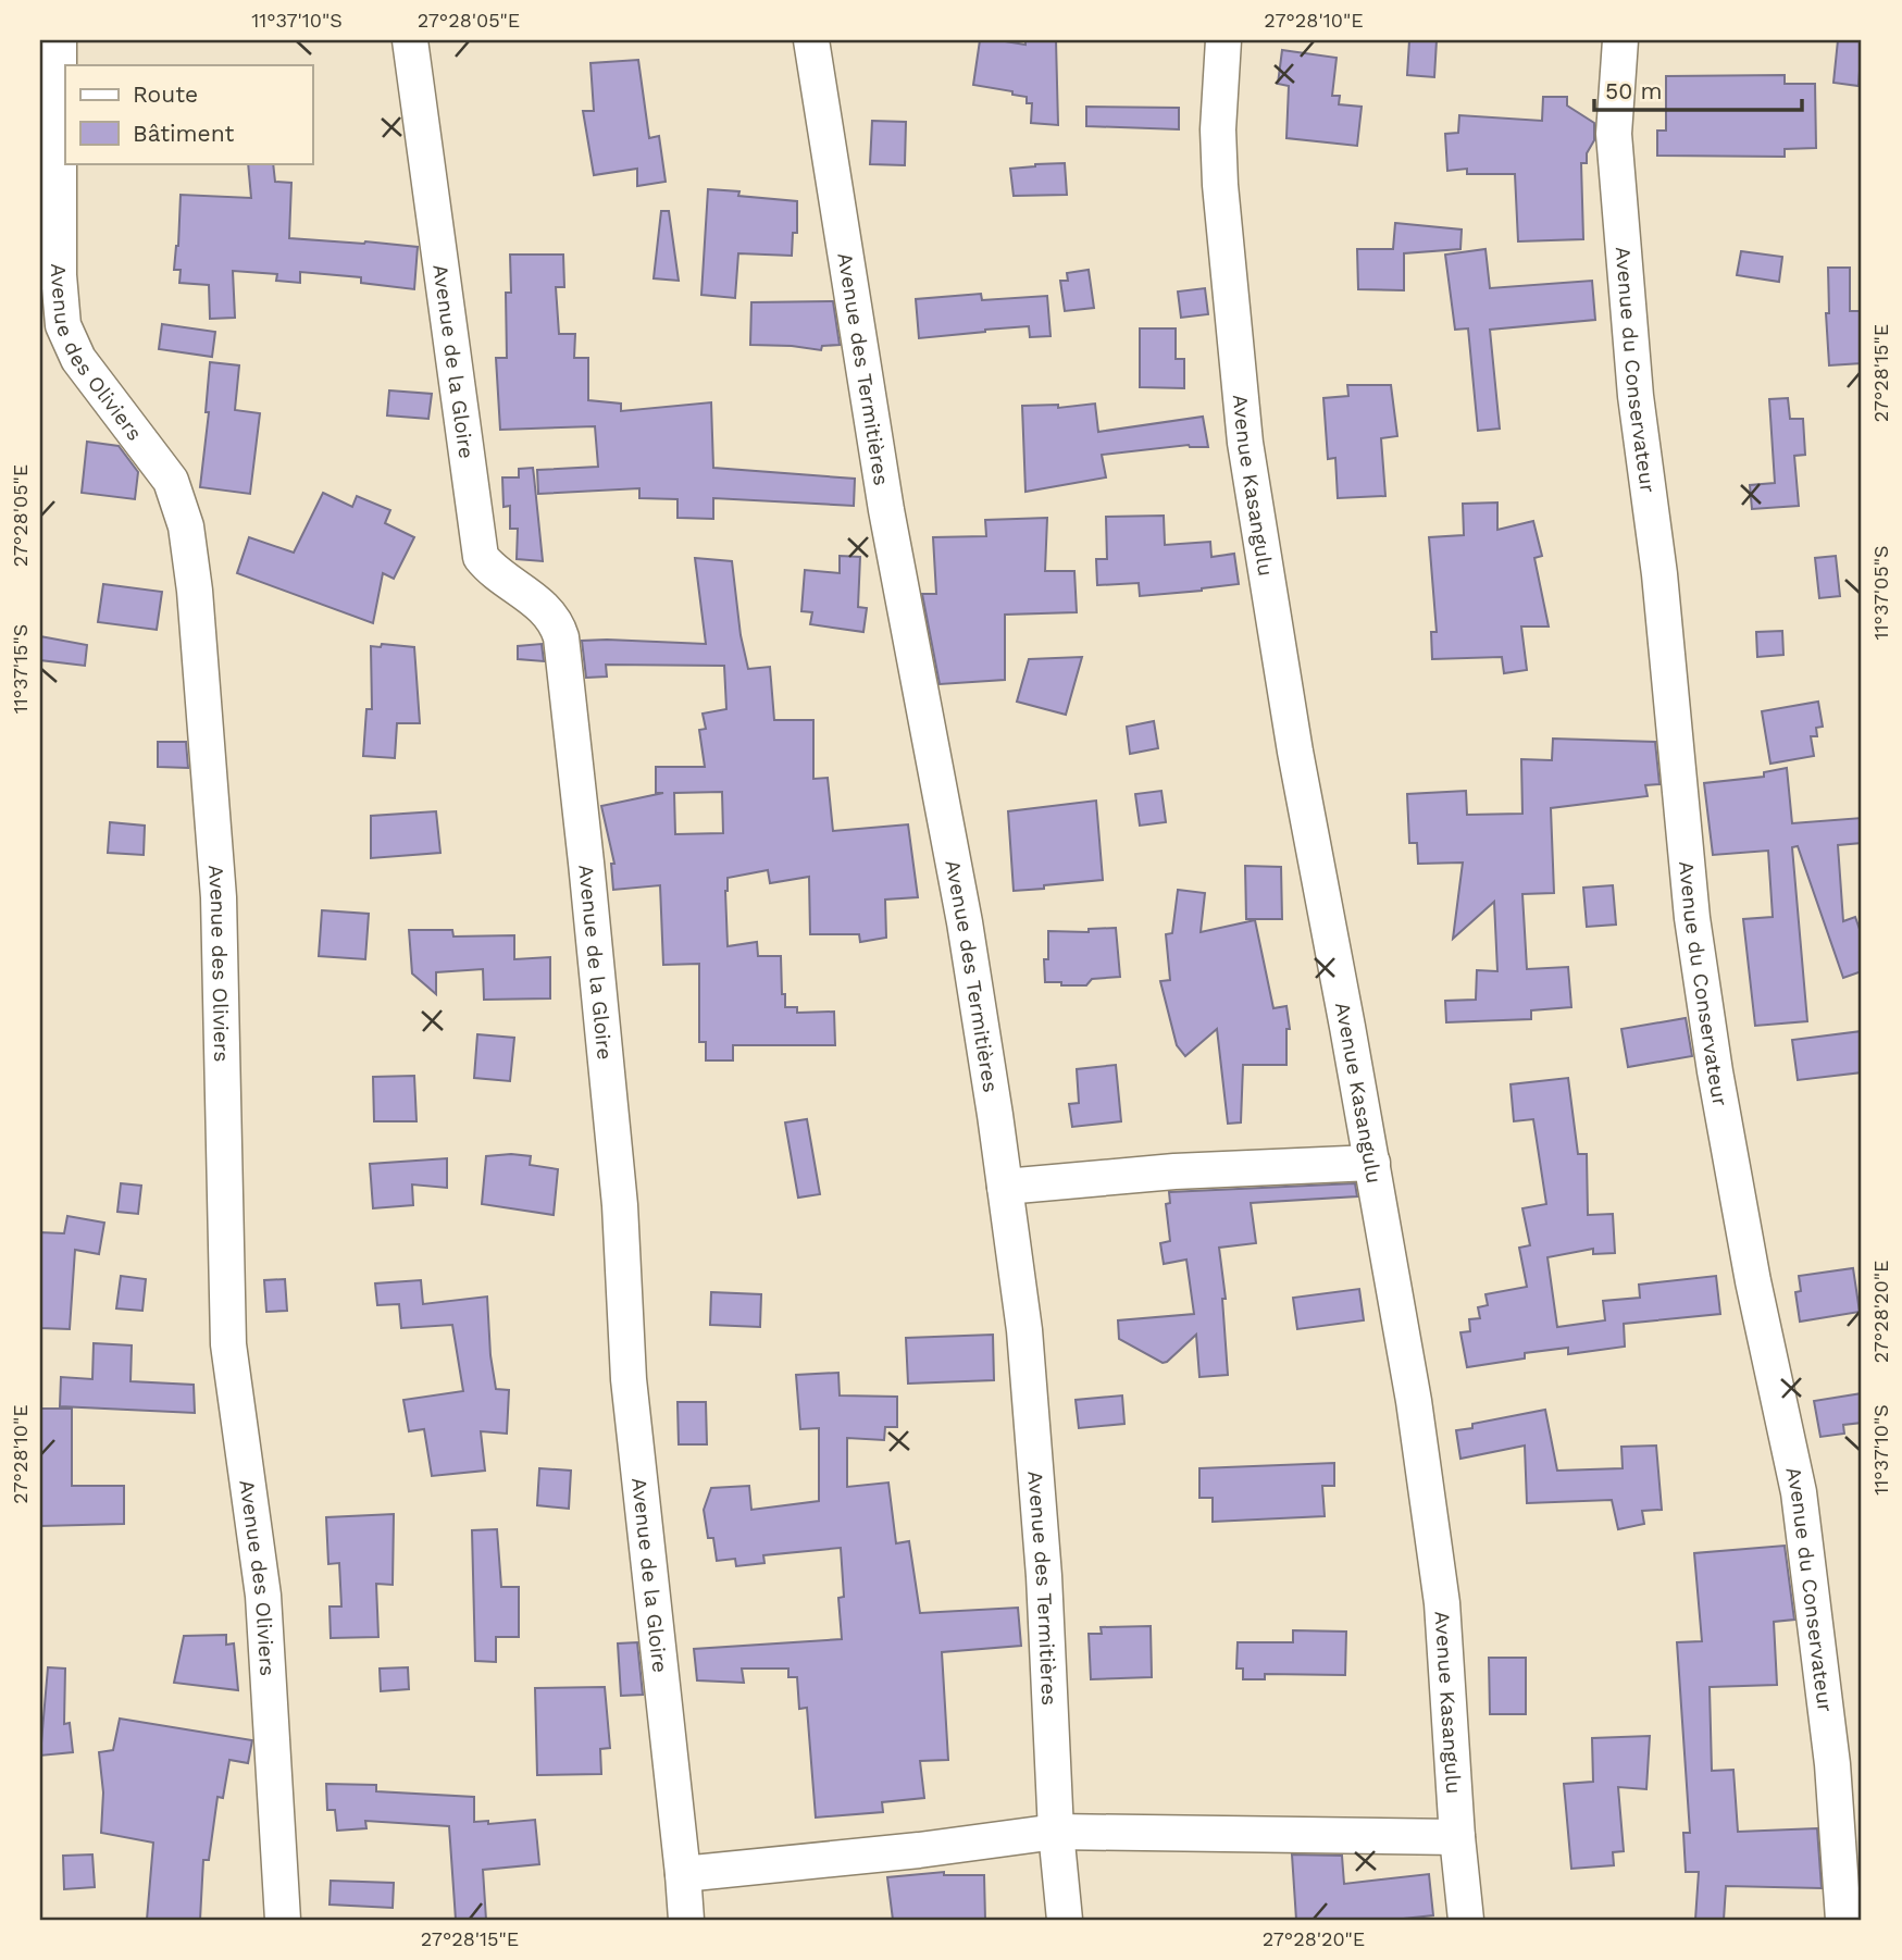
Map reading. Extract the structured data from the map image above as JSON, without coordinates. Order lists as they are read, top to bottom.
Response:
{
  "streets": {
    "street": [
      "Avenue des Oliviers",
      "Avenue de la Gloire",
      "Avenue des Termitières",
      "Avenue du Conservateur",
      "Avenue Kasangulu"
    ]
  },
  "legend": ["Route", "Bâtiment"],
  "scale_bar": "50 m",
  "coordinates": [
    "11°37'10\"S",
    "27°28'05\"E",
    "27°28'10\"E",
    "27°28'15\"E",
    "11°37'05\"S",
    "11°37'15\"S",
    "27°28'20\"E"
  ]
}
